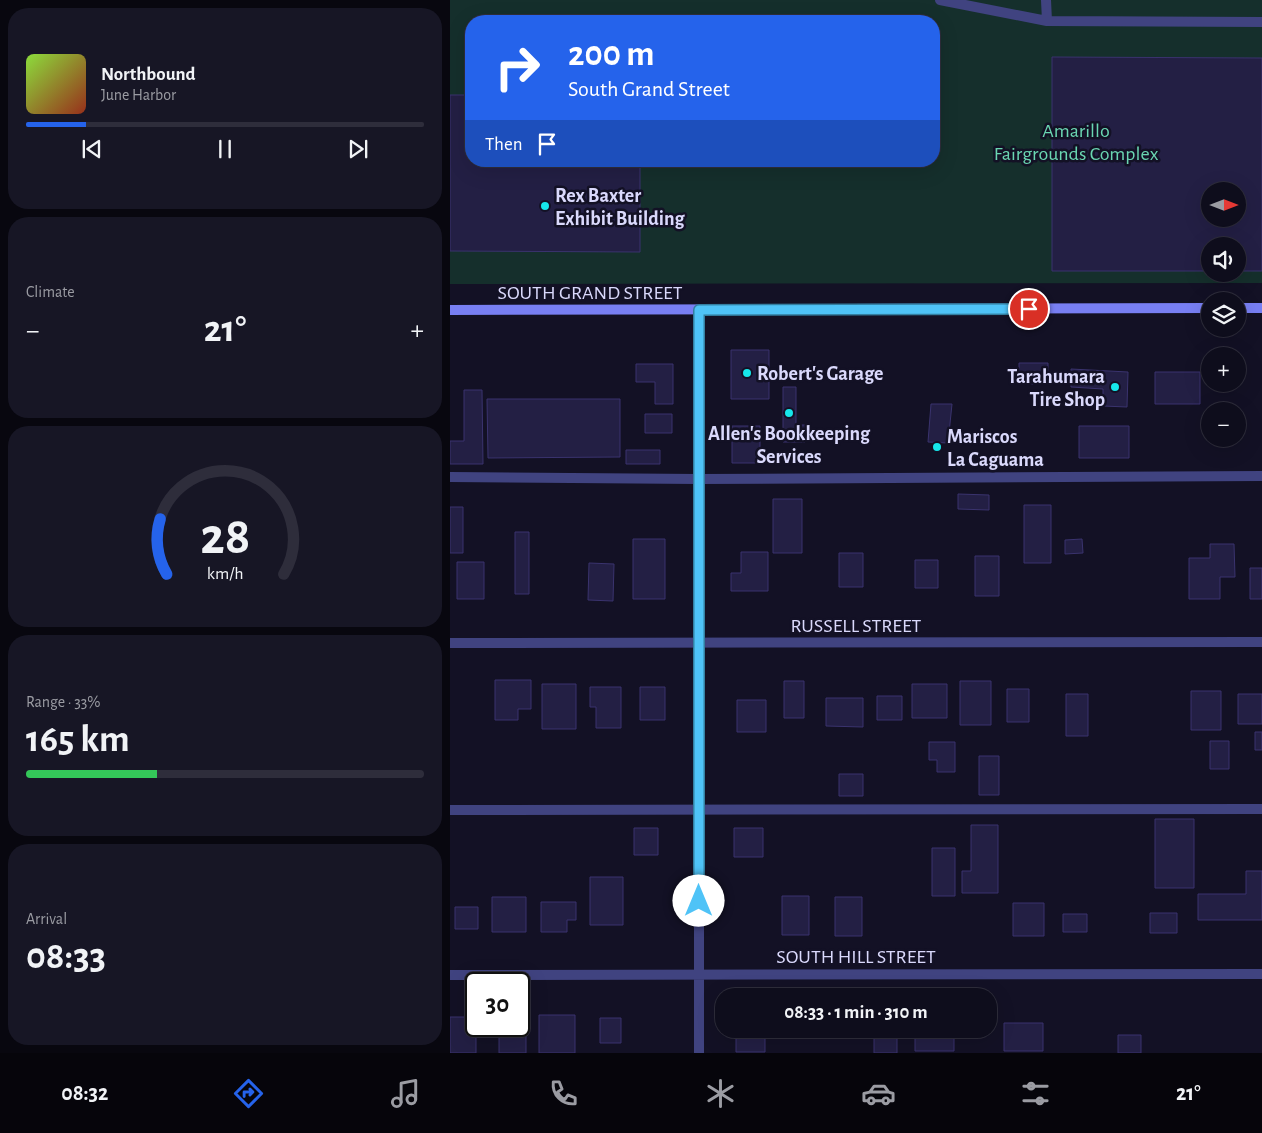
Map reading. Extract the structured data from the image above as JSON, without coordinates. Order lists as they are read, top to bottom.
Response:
{
  "streets": {
    "main road": ["SOUTH GRAND STREET"],
    "street": ["RUSSELL STREET", "SOUTH HILL STREET"]
  },
  "parks": ["Amarillo Fairgrounds Complex"],
  "places": [
    "Rex Baxter Exhibit Building",
    "Robert's Garage",
    "Tarahumara Tire Shop",
    "Allen's Bookkeeping Services",
    "Mariscos La Caguama"
  ],
  "north": "right",
  "page": {
    "turn": ["200 m", "South Grand Street"],
    "song": ["Northbound", "June Harbor"],
    "then": "Then",
    "map_buttons": ["+", "−"],
    "tile": [
      "Climate",
      ["Range · 33%", "165 km"],
      ["Arrival", "08:33"]
    ],
    "heat": ["−", "21°", "+"],
    "limit": "30",
    "trip": "08:33 · 1 min · 310 m",
    "tabs": ["08:32", "21°"],
    "gauge": ["28", "km/h"]
  }
}
